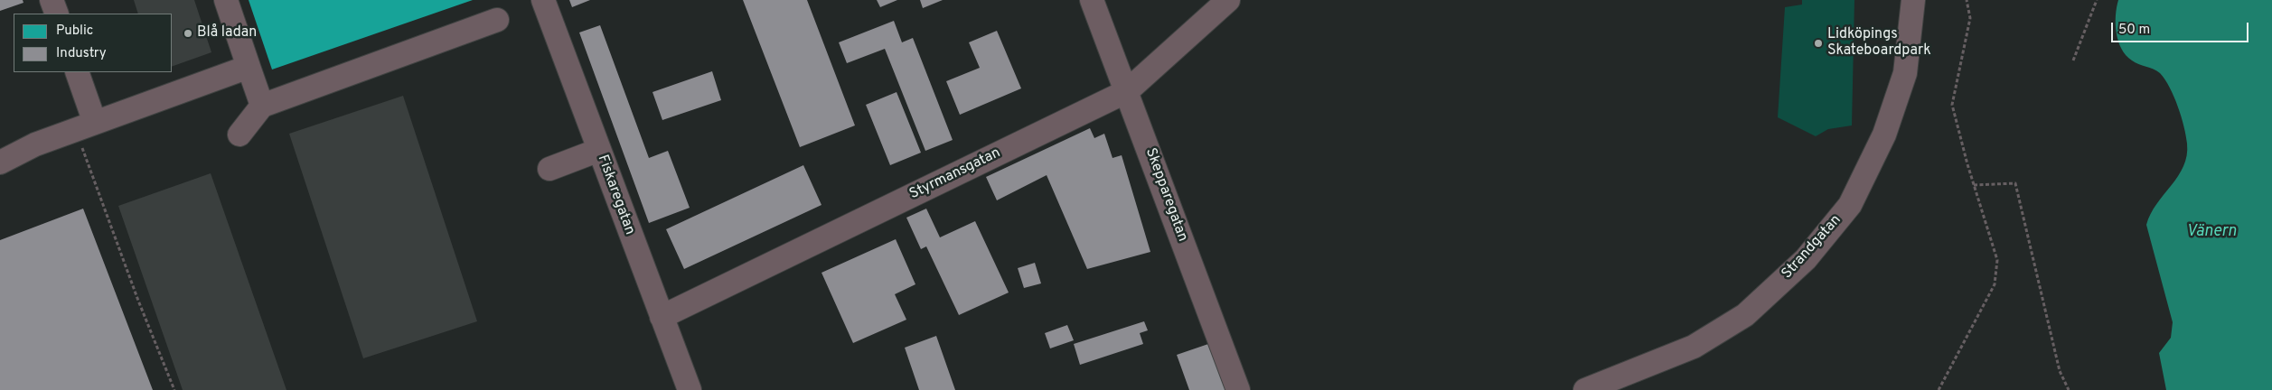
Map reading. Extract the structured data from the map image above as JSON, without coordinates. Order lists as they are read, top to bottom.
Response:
{
  "streets": {
    "street": [
      "Styrmansgatan",
      "Fiskaregatan",
      "Skepparegatan",
      "Strandgatan"
    ]
  },
  "crossings": [
    ["Styrmansgatan", "Fiskaregatan"],
    ["Styrmansgatan", "Skepparegatan"]
  ],
  "water": ["Vänern"],
  "places": ["Blå ladan", "Lidköpings Skateboardpark"],
  "legend": ["Public", "Industry"],
  "scale_bar": "50 m"
}
